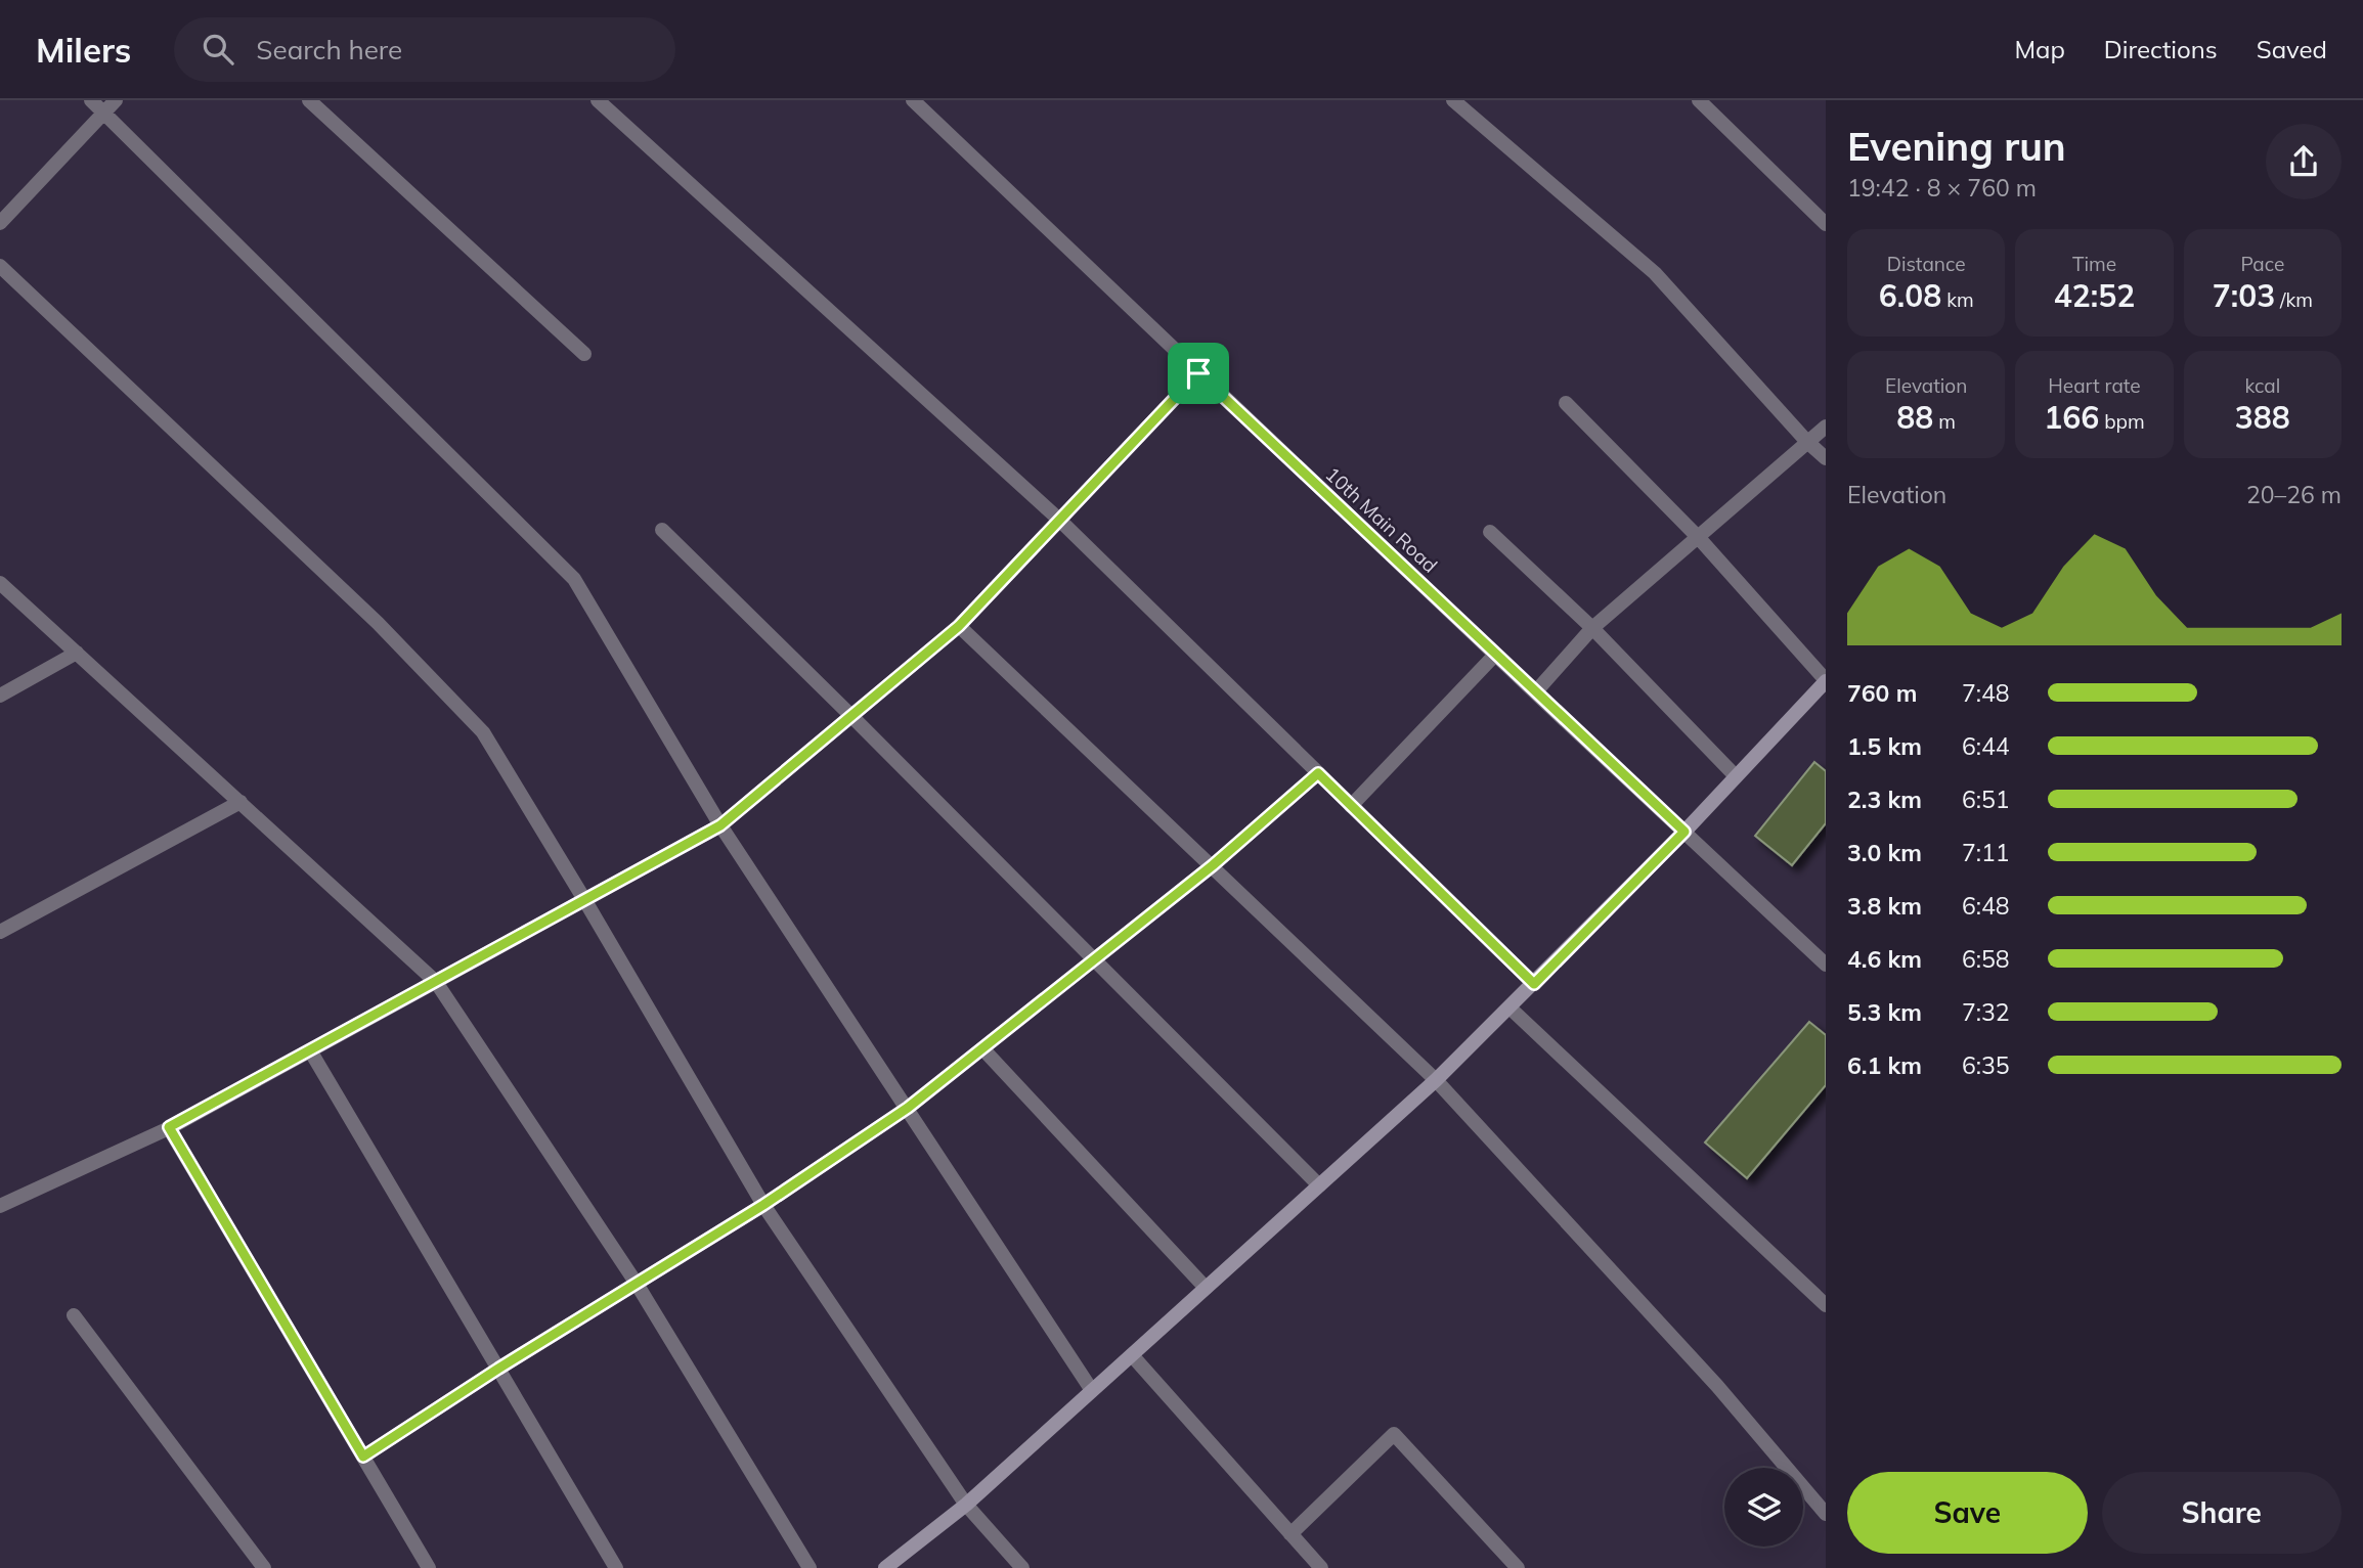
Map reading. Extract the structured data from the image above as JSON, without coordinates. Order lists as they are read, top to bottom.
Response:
{
  "streets": {
    "street": ["10th Main Road"]
  },
  "page": {
    "header": "Milers",
    "search": "Search here",
    "nav": ["Map", "Directions", "Saved"],
    "heading": ["Evening run", "19:42 · 8 × 760 m"],
    "stats": [
      ["Distance", "6.08 km"],
      ["Time", "42:52"],
      ["Pace", "7:03 /km"],
      ["Elevation", "88 m"],
      ["Heart rate", "166 bpm"],
      ["kcal", "388"]
    ],
    "chart": ["Elevation", "20–26 m"],
    "list": [
      {
        "name": "760 m",
        "note": "7:48"
      },
      {
        "name": "1.5 km",
        "note": "6:44"
      },
      {
        "name": "2.3 km",
        "note": "6:51"
      },
      {
        "name": "3.0 km",
        "note": "7:11"
      },
      {
        "name": "3.8 km",
        "note": "6:48"
      },
      {
        "name": "4.6 km",
        "note": "6:58"
      },
      {
        "name": "5.3 km",
        "note": "7:32"
      },
      {
        "name": "6.1 km",
        "note": "6:35"
      }
    ],
    "buttons": ["Save", "Share"]
  }
}
